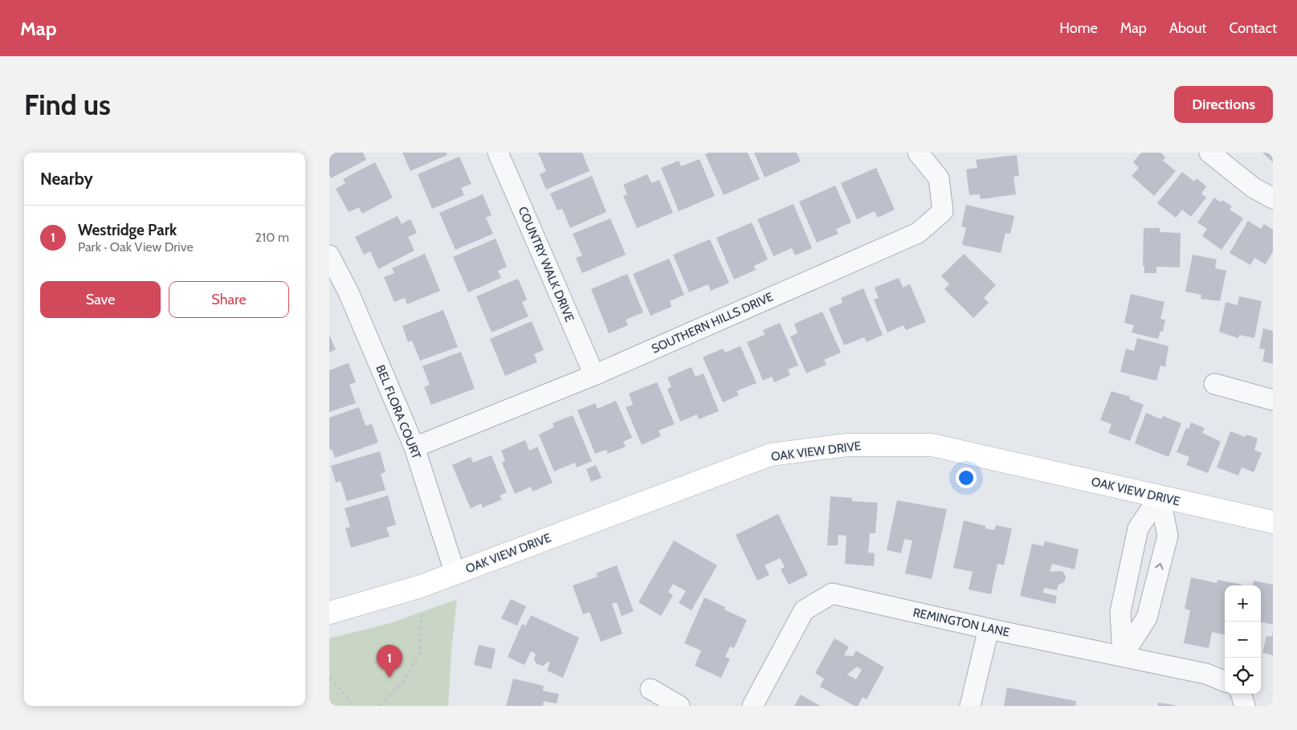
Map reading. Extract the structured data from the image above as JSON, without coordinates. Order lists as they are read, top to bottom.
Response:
{
  "streets": {
    "street": [
      "COUNTRY WALK DRIVE",
      "SOUTHERN HILLS DRIVE",
      "BEL FLORA COURT",
      "OAK VIEW DRIVE",
      "REMINGTON LANE"
    ]
  },
  "crossings": [
    ["COUNTRY WALK DRIVE", "SOUTHERN HILLS DRIVE"],
    ["SOUTHERN HILLS DRIVE", "BEL FLORA COURT"],
    ["BEL FLORA COURT", "OAK VIEW DRIVE"]
  ],
  "page": {
    "header": "Map",
    "nav": [
      "Home",
      "Map",
      "About",
      "Contact"
    ],
    "buttons": [
      "Directions",
      ["Save", "Share"]
    ],
    "title": "Find us",
    "heading": "Nearby",
    "list": [
      {
        "mark": "1",
        "name": "Westridge Park",
        "note": "Park · Oak View Drive",
        "value": "210 m"
      }
    ],
    "map_buttons": ["+", "−"],
    "pins": "1"
  }
}
